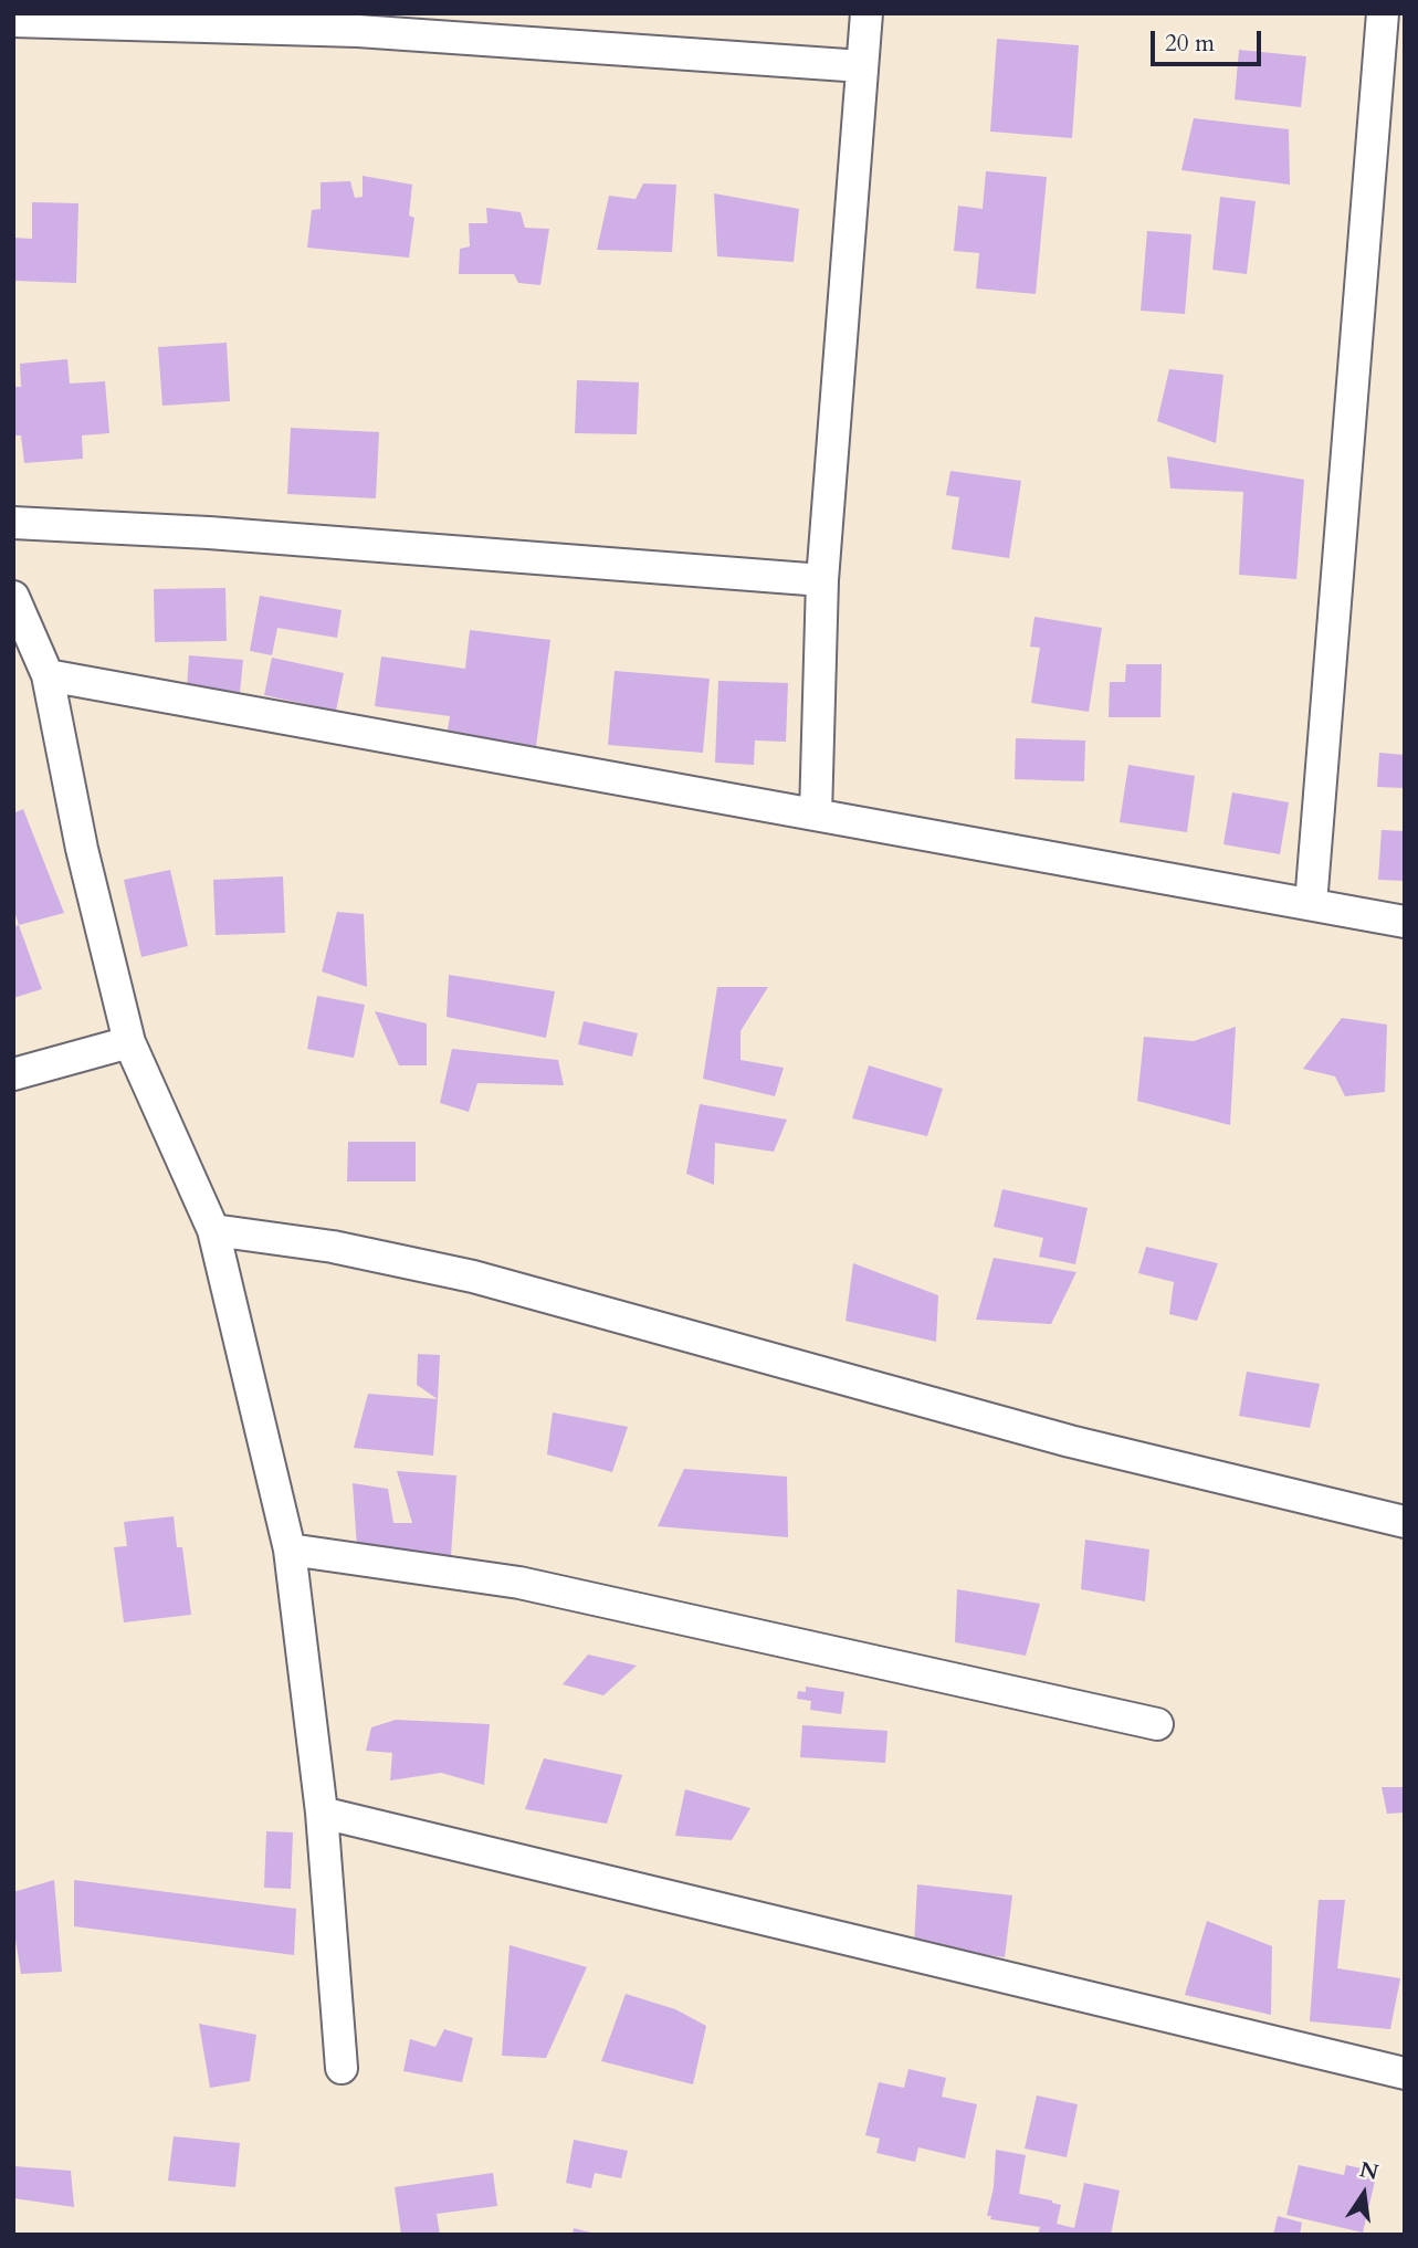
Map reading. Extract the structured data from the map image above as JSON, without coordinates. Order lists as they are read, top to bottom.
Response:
{
  "scale_bar": "20 m",
  "north": "top"
}
